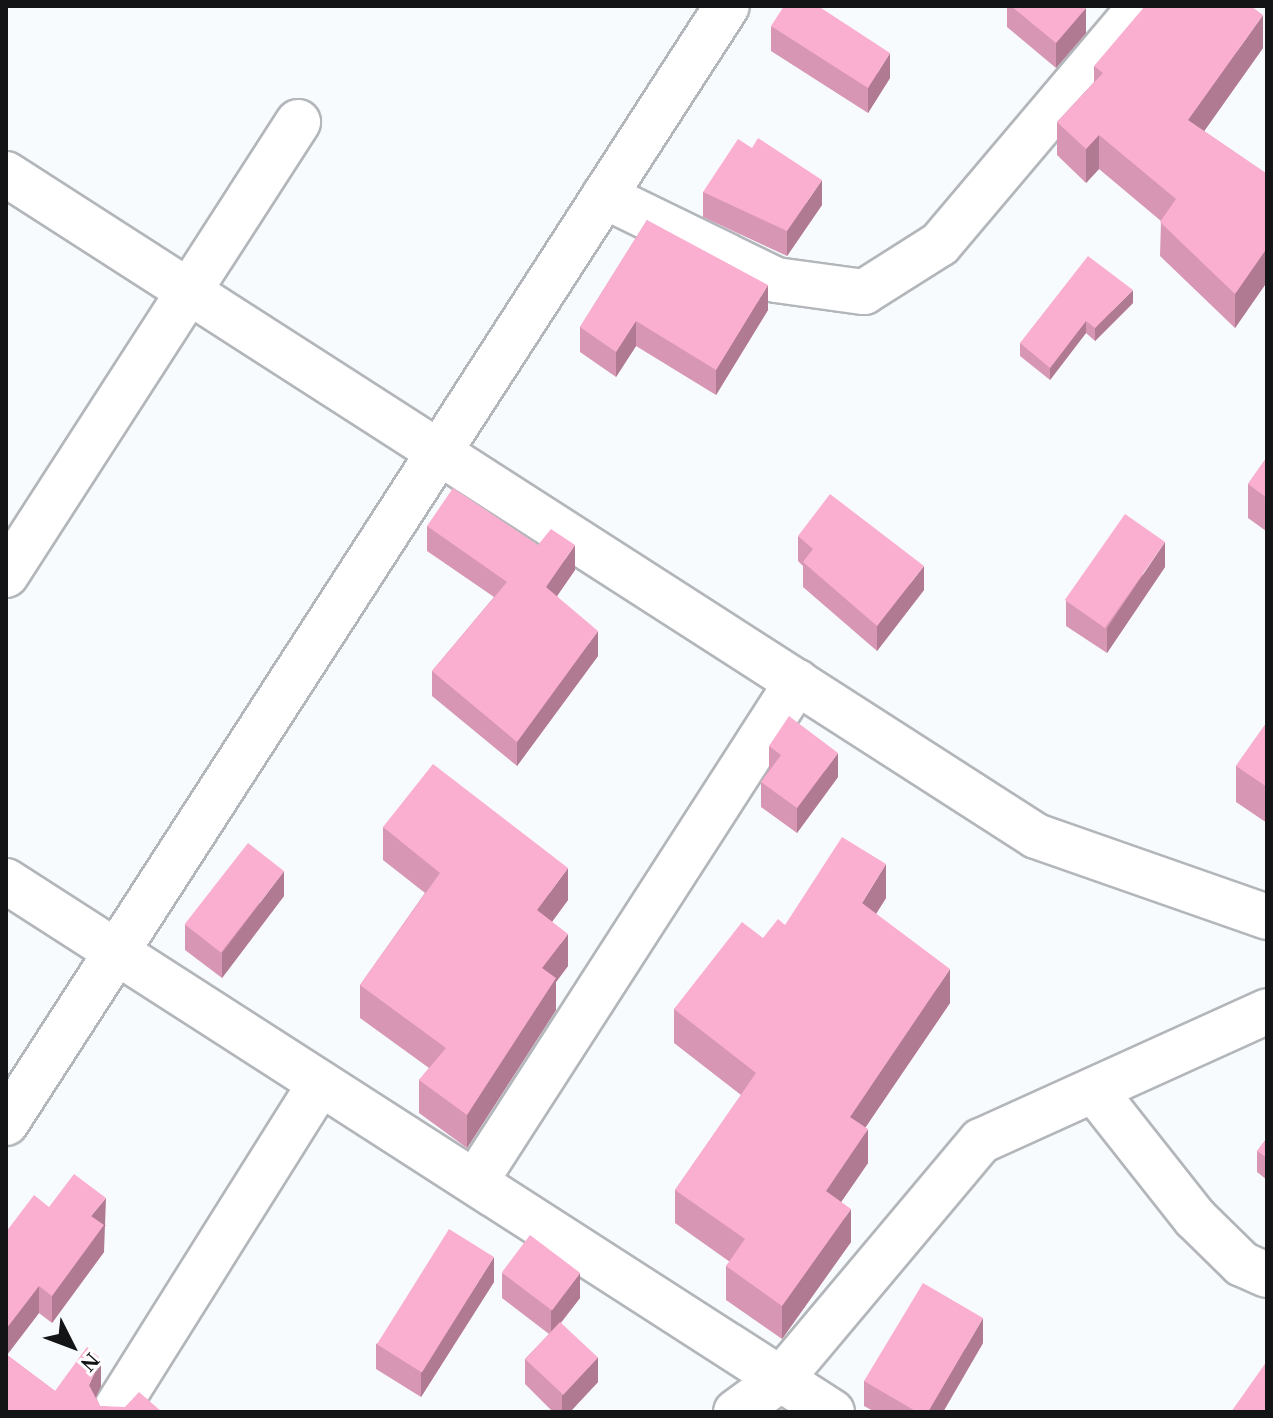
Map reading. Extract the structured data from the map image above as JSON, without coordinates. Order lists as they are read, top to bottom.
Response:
{
  "north": "bottom right"
}
